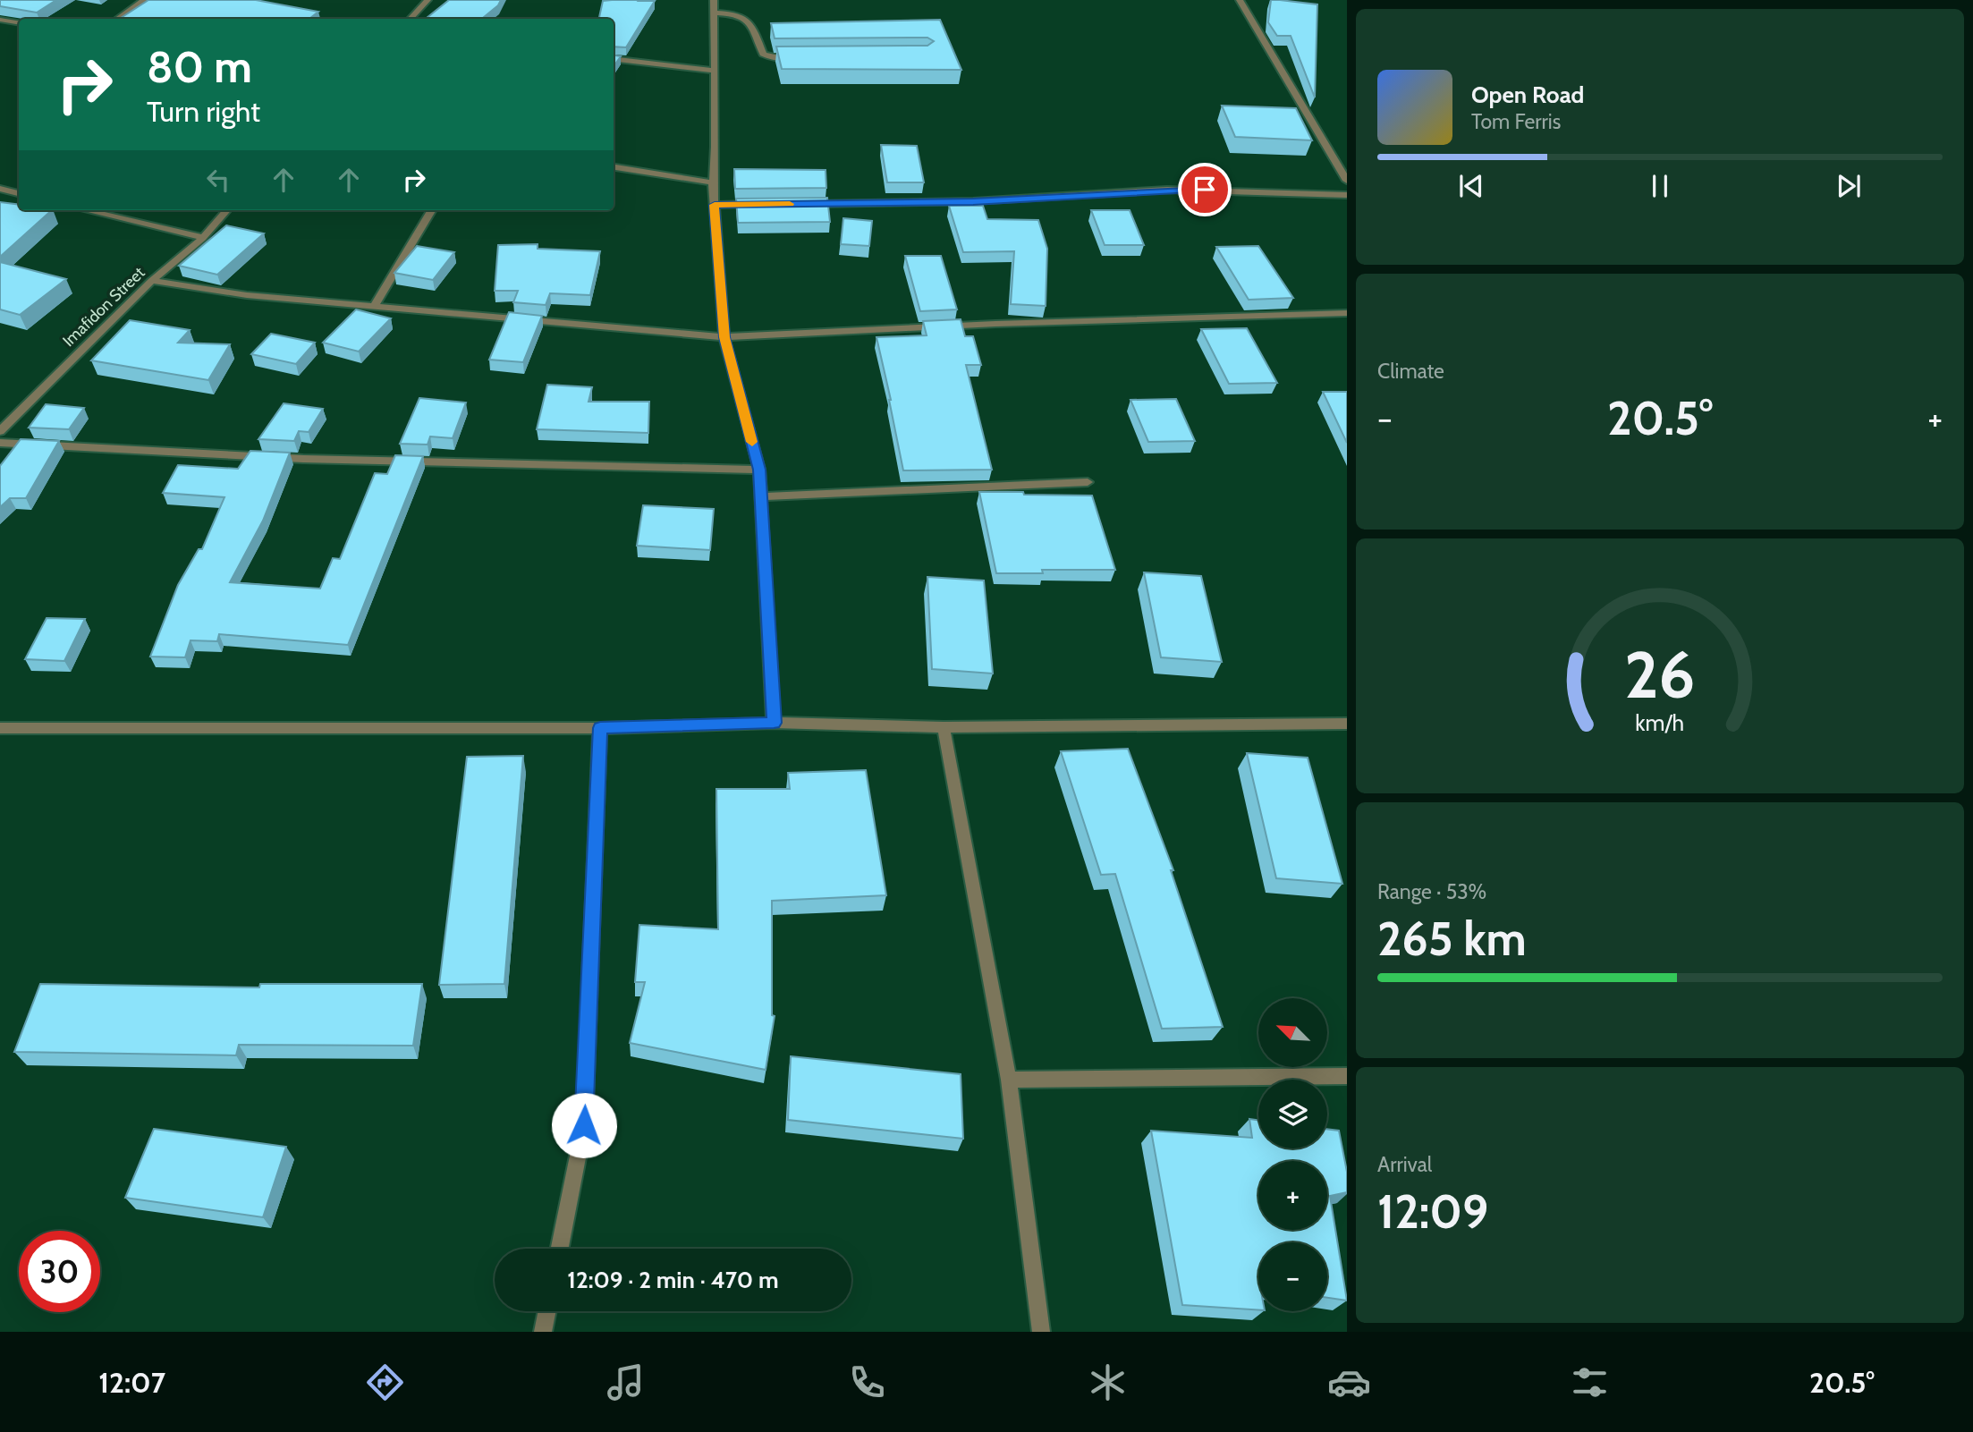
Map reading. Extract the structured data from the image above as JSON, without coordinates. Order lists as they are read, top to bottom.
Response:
{
  "streets": {
    "street": ["Imafidon Street"]
  },
  "north": "top left",
  "page": {
    "turn": ["80 m", "Turn right"],
    "song": ["Open Road", "Tom Ferris"],
    "tile": [
      "Climate",
      ["Range · 53%", "265 km"],
      ["Arrival", "12:09"]
    ],
    "heat": ["−", "20.5°", "+"],
    "map_buttons": ["+", "−"],
    "limit": "30",
    "trip": "12:09 · 2 min · 470 m",
    "tabs": ["12:07", "20.5°"],
    "gauge": ["26", "km/h"]
  }
}
